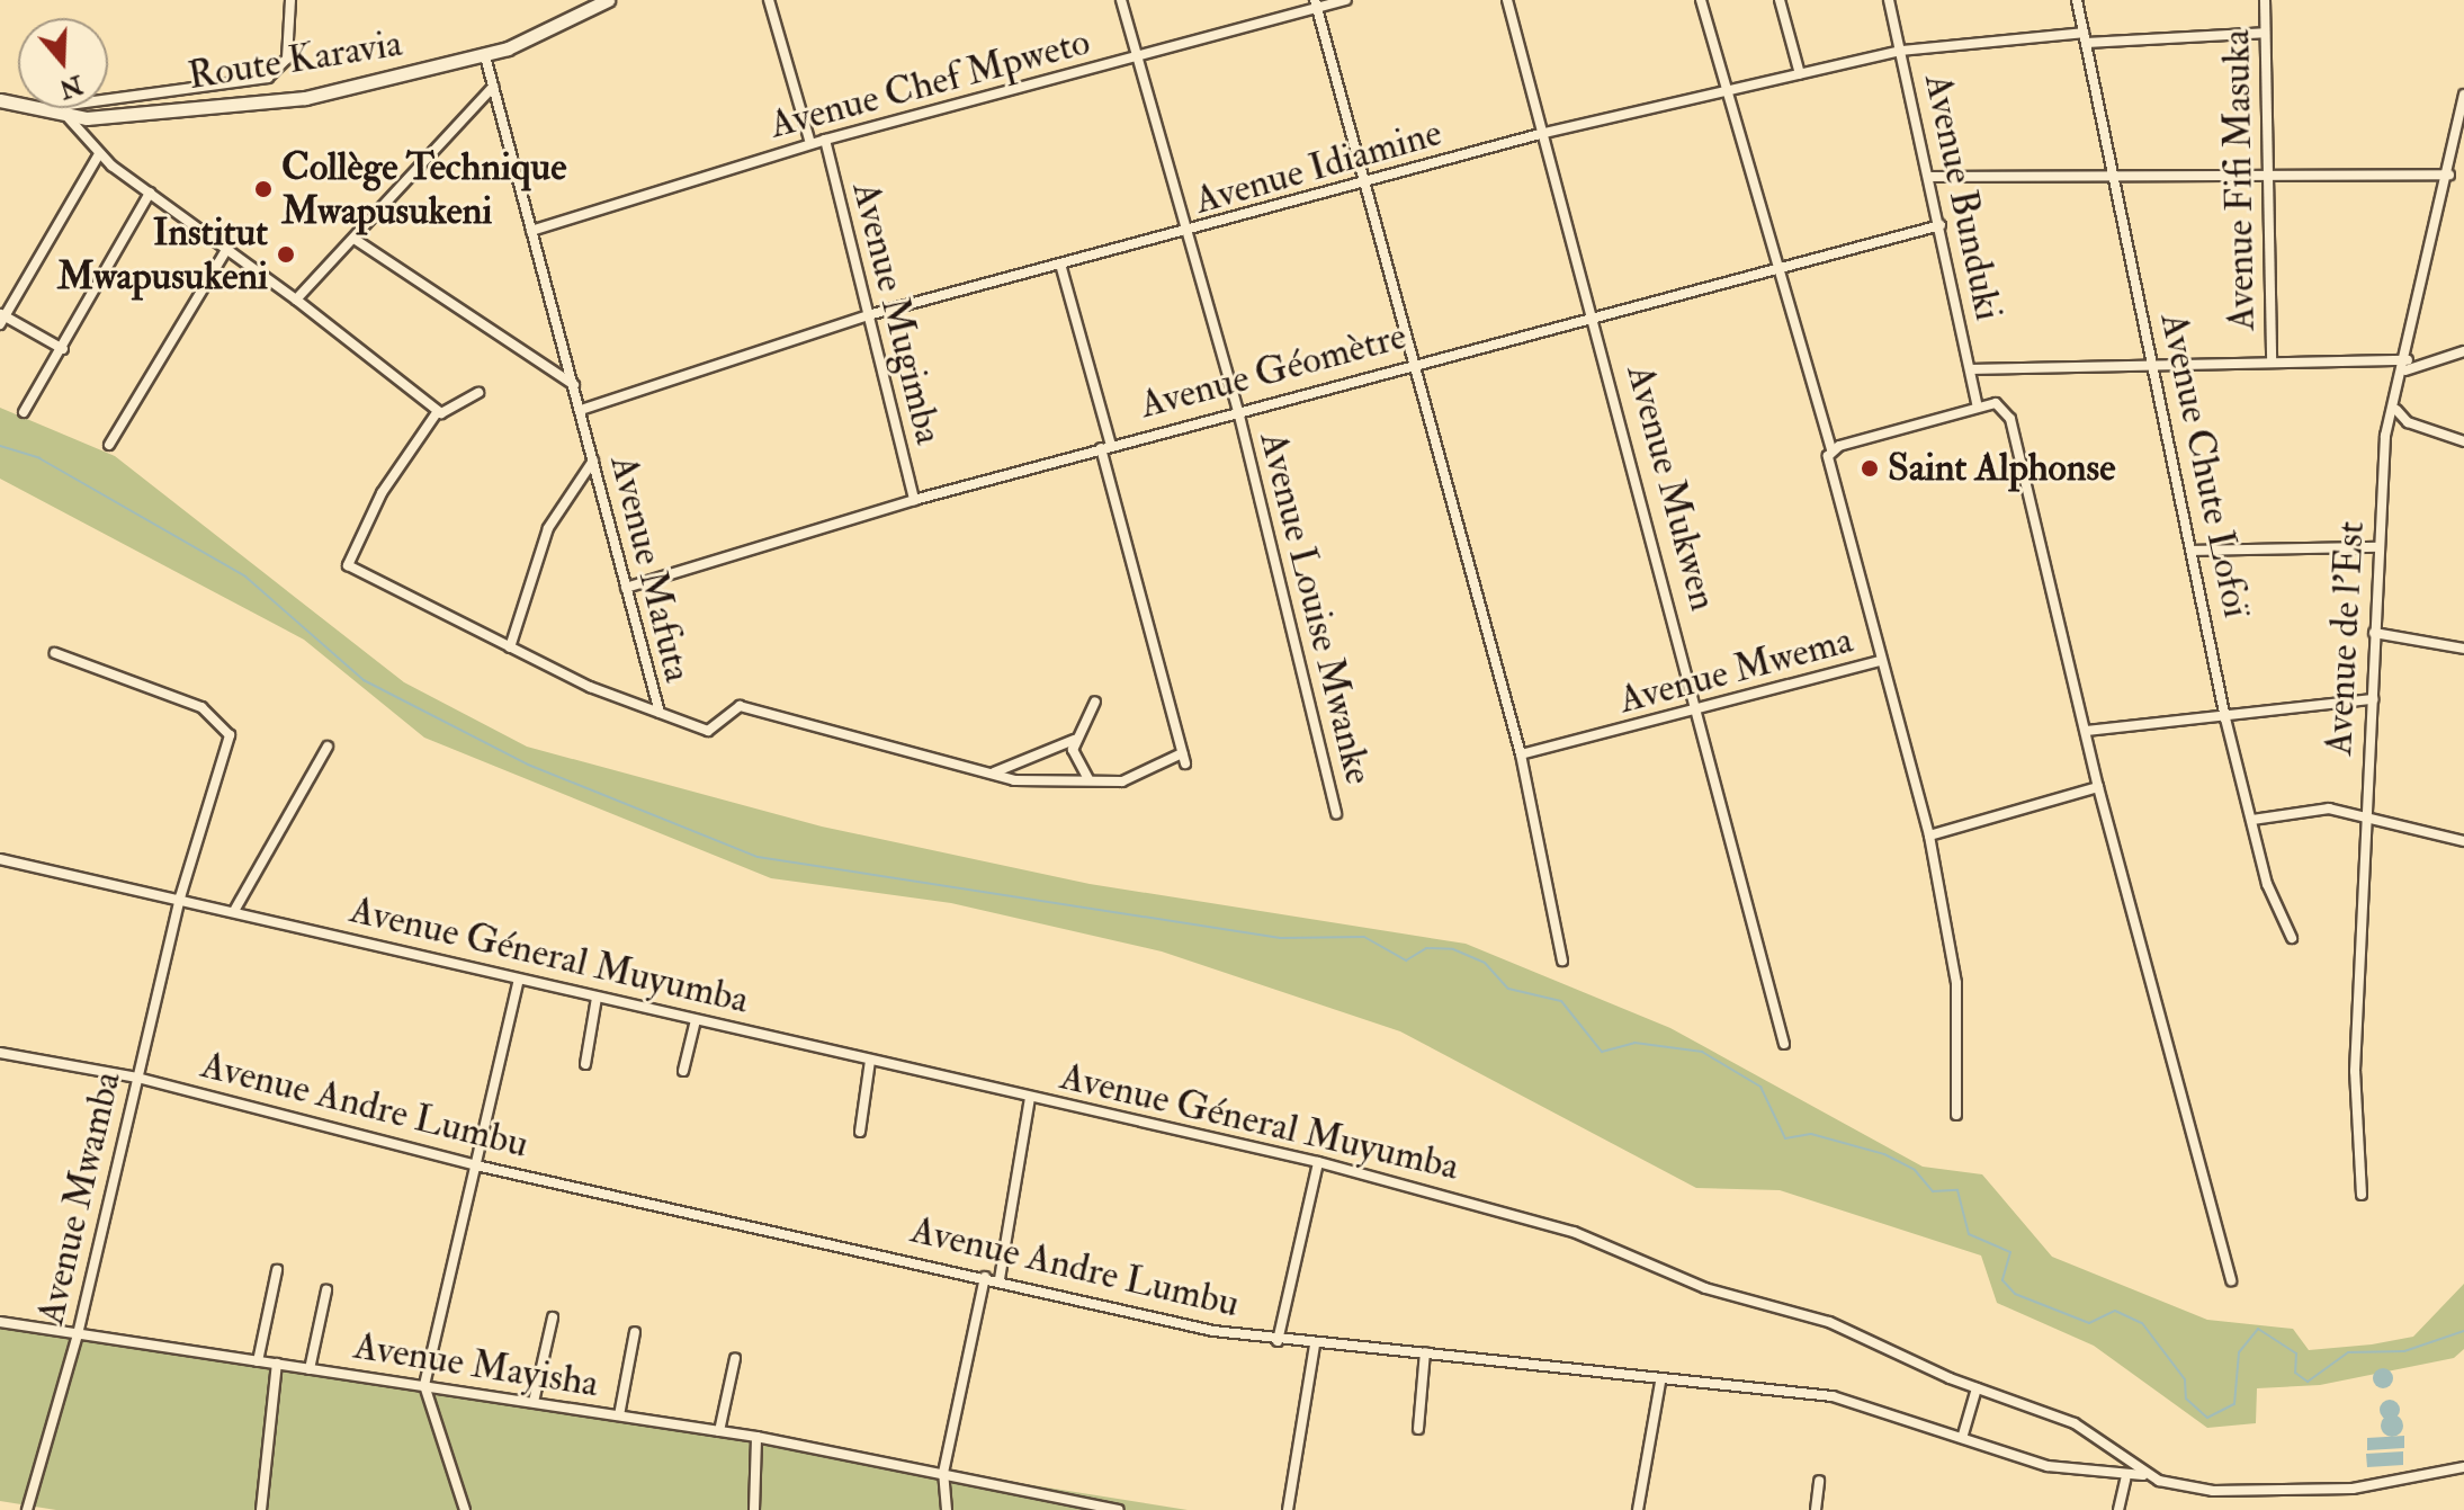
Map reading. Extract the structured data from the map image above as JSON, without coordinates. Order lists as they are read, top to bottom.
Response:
{
  "streets": {
    "street": [
      "Route Karavia",
      "Avenue Chef Mpweto",
      "Avenue Idiamine",
      "Avenue Fifi Masuka",
      "Avenue Bunduki",
      "Avenue Mugimba",
      "Avenue Géomètre",
      "Avenue Chute Lofoï",
      "Avenue Mukwen",
      "Avenue Mafuta",
      "Avenue Louise Mwanke",
      "Avenue de l'Est",
      "Avenue Mwema",
      "Avenue Géneral Muyumba",
      "Avenue Andre Lumbu",
      "Avenue Mwamba",
      "Avenue Mayisha"
    ]
  },
  "crossings": [
    ["Route Karavia", "Avenue Mafuta"],
    ["Avenue Chef Mpweto", "Avenue Mugimba"],
    ["Avenue Chef Mpweto", "Avenue Mafuta"],
    ["Avenue Chef Mpweto", "Avenue Louise Mwanke"],
    ["Avenue Idiamine", "Avenue Fifi Masuka"],
    ["Avenue Idiamine", "Avenue Bunduki"],
    ["Avenue Idiamine", "Avenue Mugimba"],
    ["Avenue Idiamine", "Avenue Chute Lofoï"],
    ["Avenue Idiamine", "Avenue Mukwen"],
    ["Avenue Idiamine", "Avenue Mafuta"],
    ["Avenue Idiamine", "Avenue Louise Mwanke"],
    ["Avenue Idiamine", "Avenue Mwema"],
    ["Avenue Bunduki", "Avenue Géomètre"],
    ["Avenue Mugimba", "Avenue Géomètre"],
    ["Avenue Géomètre", "Avenue Mukwen"],
    ["Avenue Géomètre", "Avenue Mafuta"],
    ["Avenue Géomètre", "Avenue Louise Mwanke"],
    ["Avenue Géomètre", "Avenue Mwema"],
    ["Avenue Mukwen", "Avenue Mwema"],
    ["Avenue Géneral Muyumba", "Avenue Andre Lumbu"],
    ["Avenue Géneral Muyumba", "Avenue Mwamba"],
    ["Avenue Andre Lumbu", "Avenue Mwamba"],
    ["Avenue Mwamba", "Avenue Mayisha"]
  ],
  "places": ["Collège Technique Mwapusukeni", "Institut Mwapusukeni", "Saint Alphonse"],
  "north": "bottom"
}
